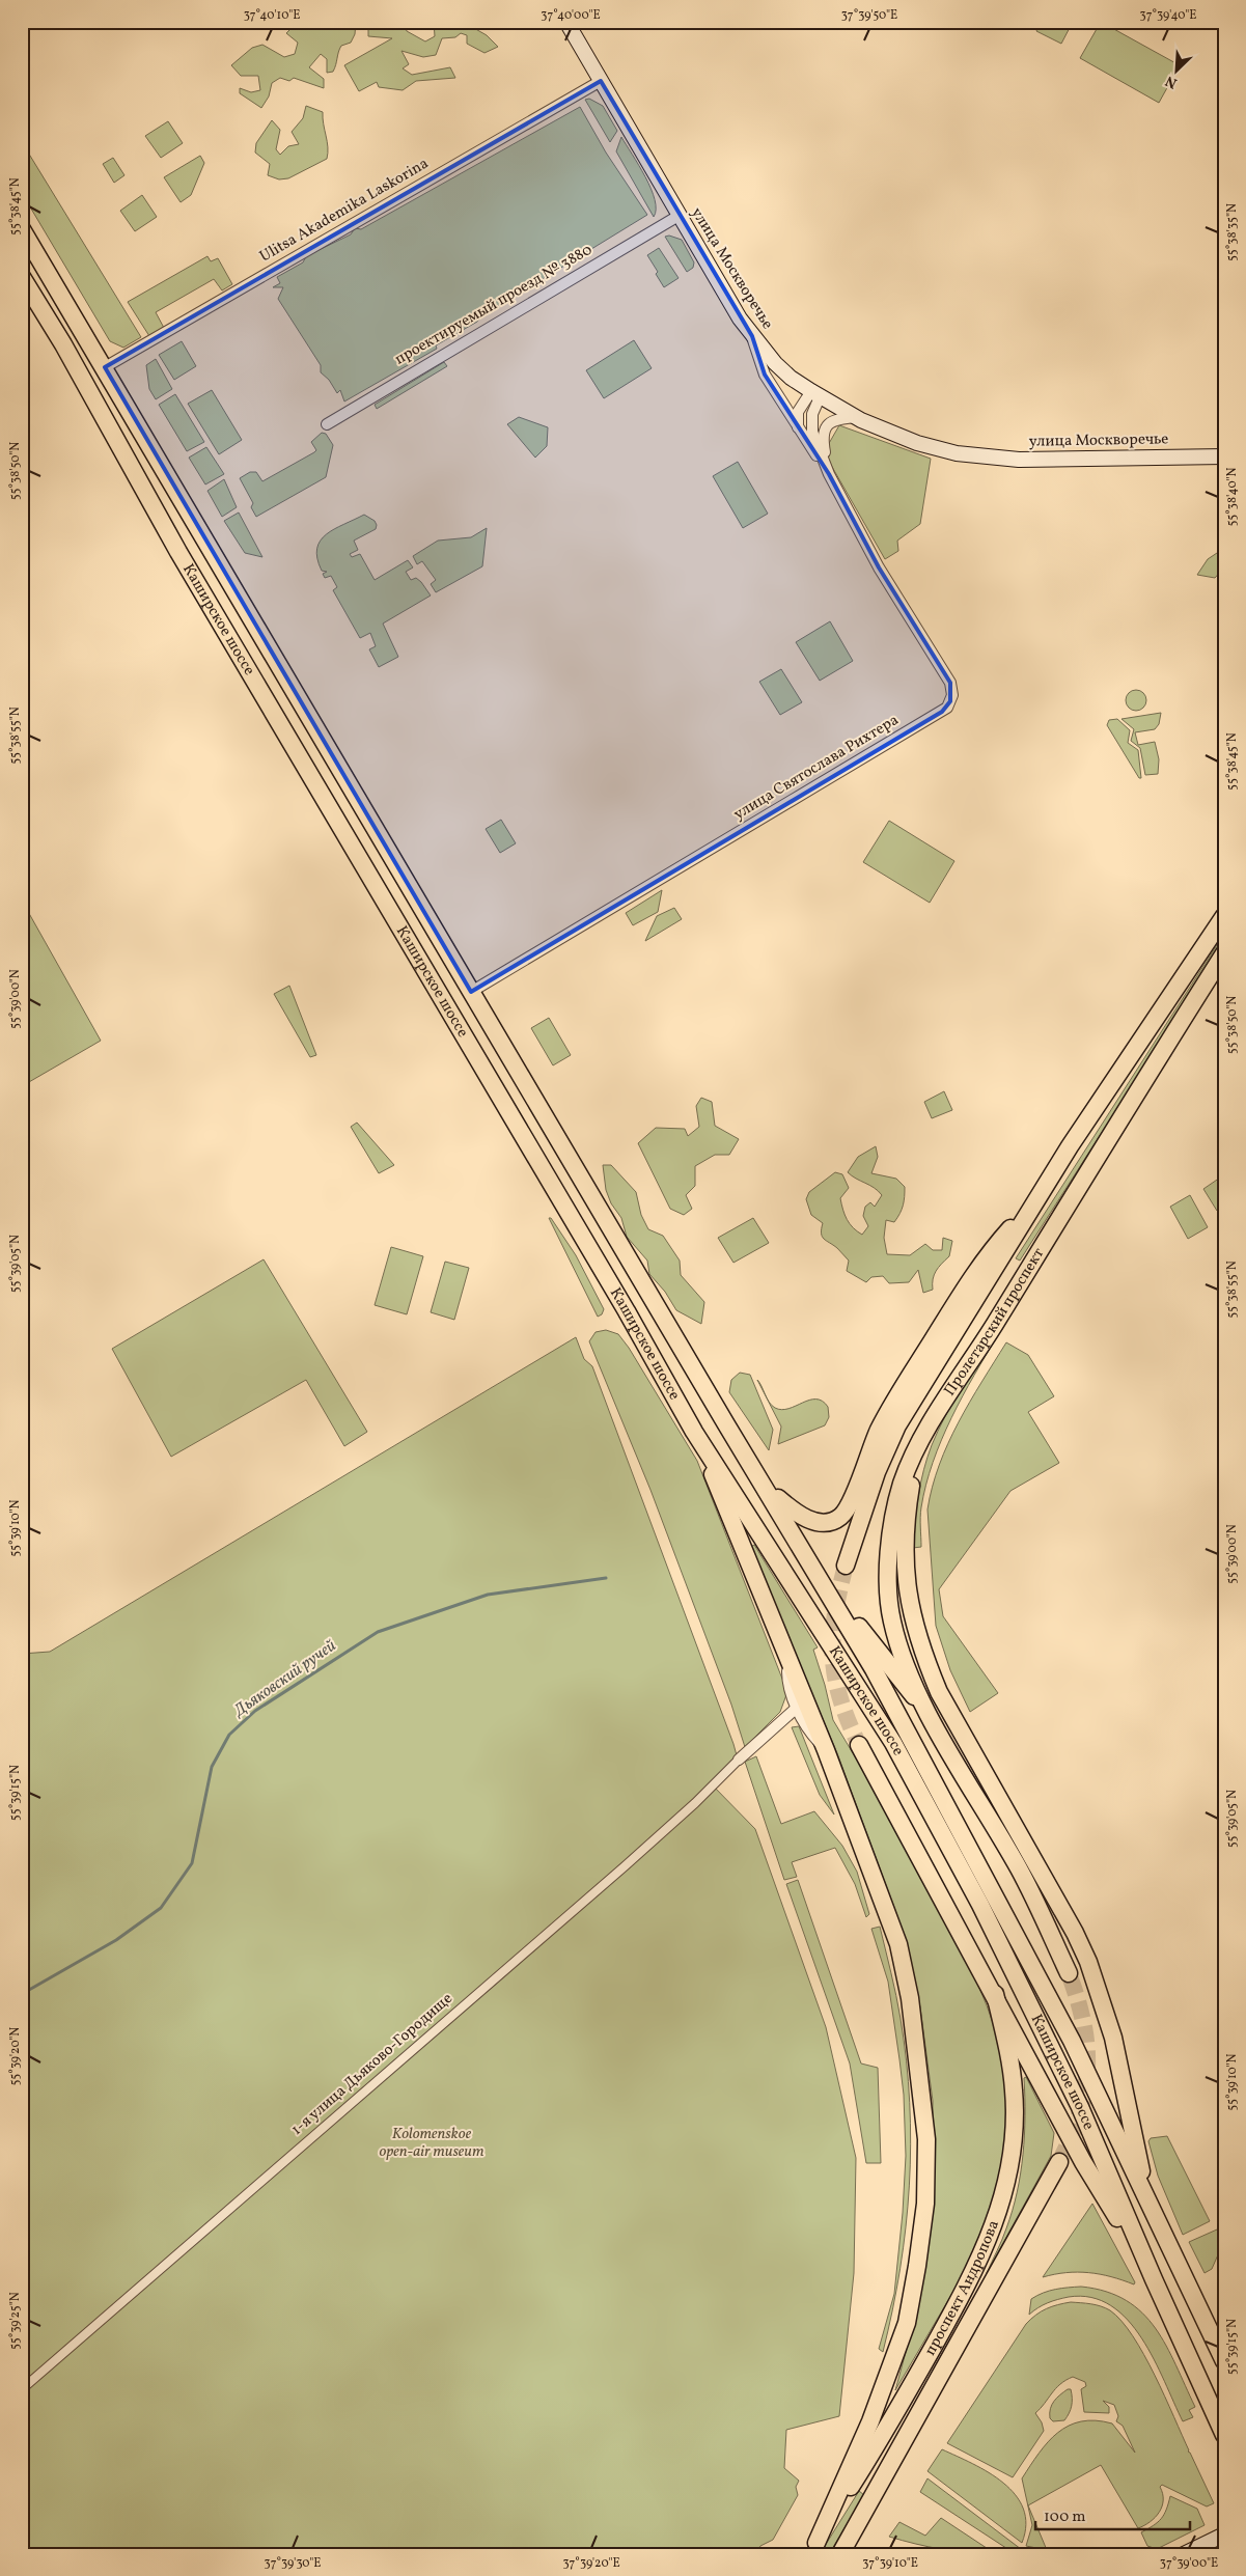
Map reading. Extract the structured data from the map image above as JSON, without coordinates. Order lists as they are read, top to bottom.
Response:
{
  "streets": {
    "main road": [
      "улица Москворечье",
      "Каширское шоссе",
      "Пролетарский проспект",
      "проспект Андропова"
    ],
    "street": [
      "Ulitsa Akademika Laskorina",
      "проектируемый проезд № 3880",
      "улица Святослава Рихтера",
      "1-я улица Дьяково-Городище"
    ]
  },
  "crossings": [
    ["Ulitsa Akademika Laskorina", "улица Москворечье"],
    ["Ulitsa Akademika Laskorina", "Каширское шоссе"],
    ["улица Москворечье", "проектируемый проезд № 3880"],
    ["Каширское шоссе", "улица Святослава Рихтера"],
    ["Каширское шоссе", "проспект Андропова"]
  ],
  "water": ["Дьяковский ручей"],
  "parks": ["Kolomenskoe open-air museum"],
  "scale_bar": "100 m",
  "north": "bottom left",
  "coordinates": [
    "37°40'10\"E",
    "37°40'00\"E",
    "37°39'50\"E",
    "37°39'40\"E",
    "55°38'45\"N",
    "55°38'35\"N",
    "55°38'50\"N",
    "55°38'40\"N",
    "55°38'55\"N",
    "55°39'00\"N",
    "55°39'05\"N",
    "55°39'10\"N",
    "55°39'15\"N",
    "55°39'20\"N",
    "55°39'25\"N",
    "37°39'30\"E",
    "37°39'20\"E",
    "37°39'10\"E",
    "37°39'00\"E"
  ]
}
